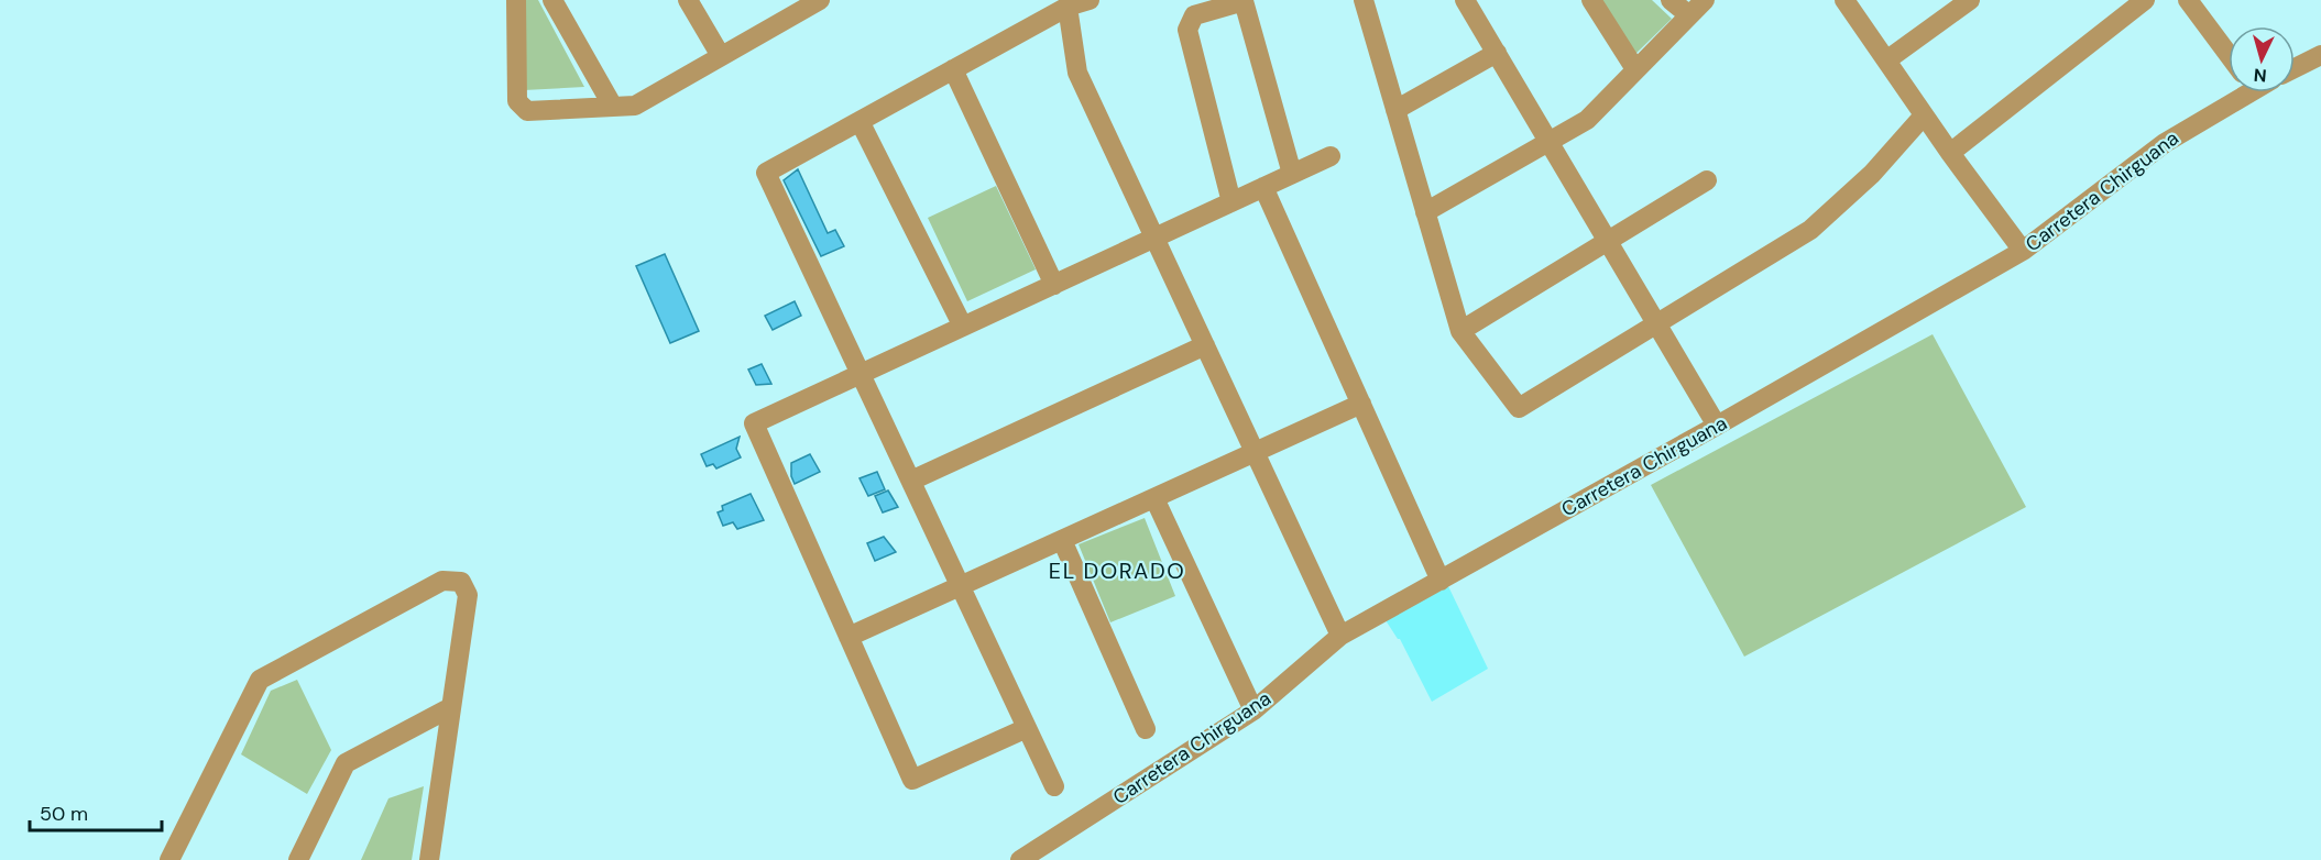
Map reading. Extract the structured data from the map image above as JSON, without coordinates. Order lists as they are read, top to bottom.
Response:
{
  "streets": {
    "street": ["Carretera Chirguana"]
  },
  "districts": ["EL DORADO"],
  "scale_bar": "50 m",
  "north": "bottom"
}
